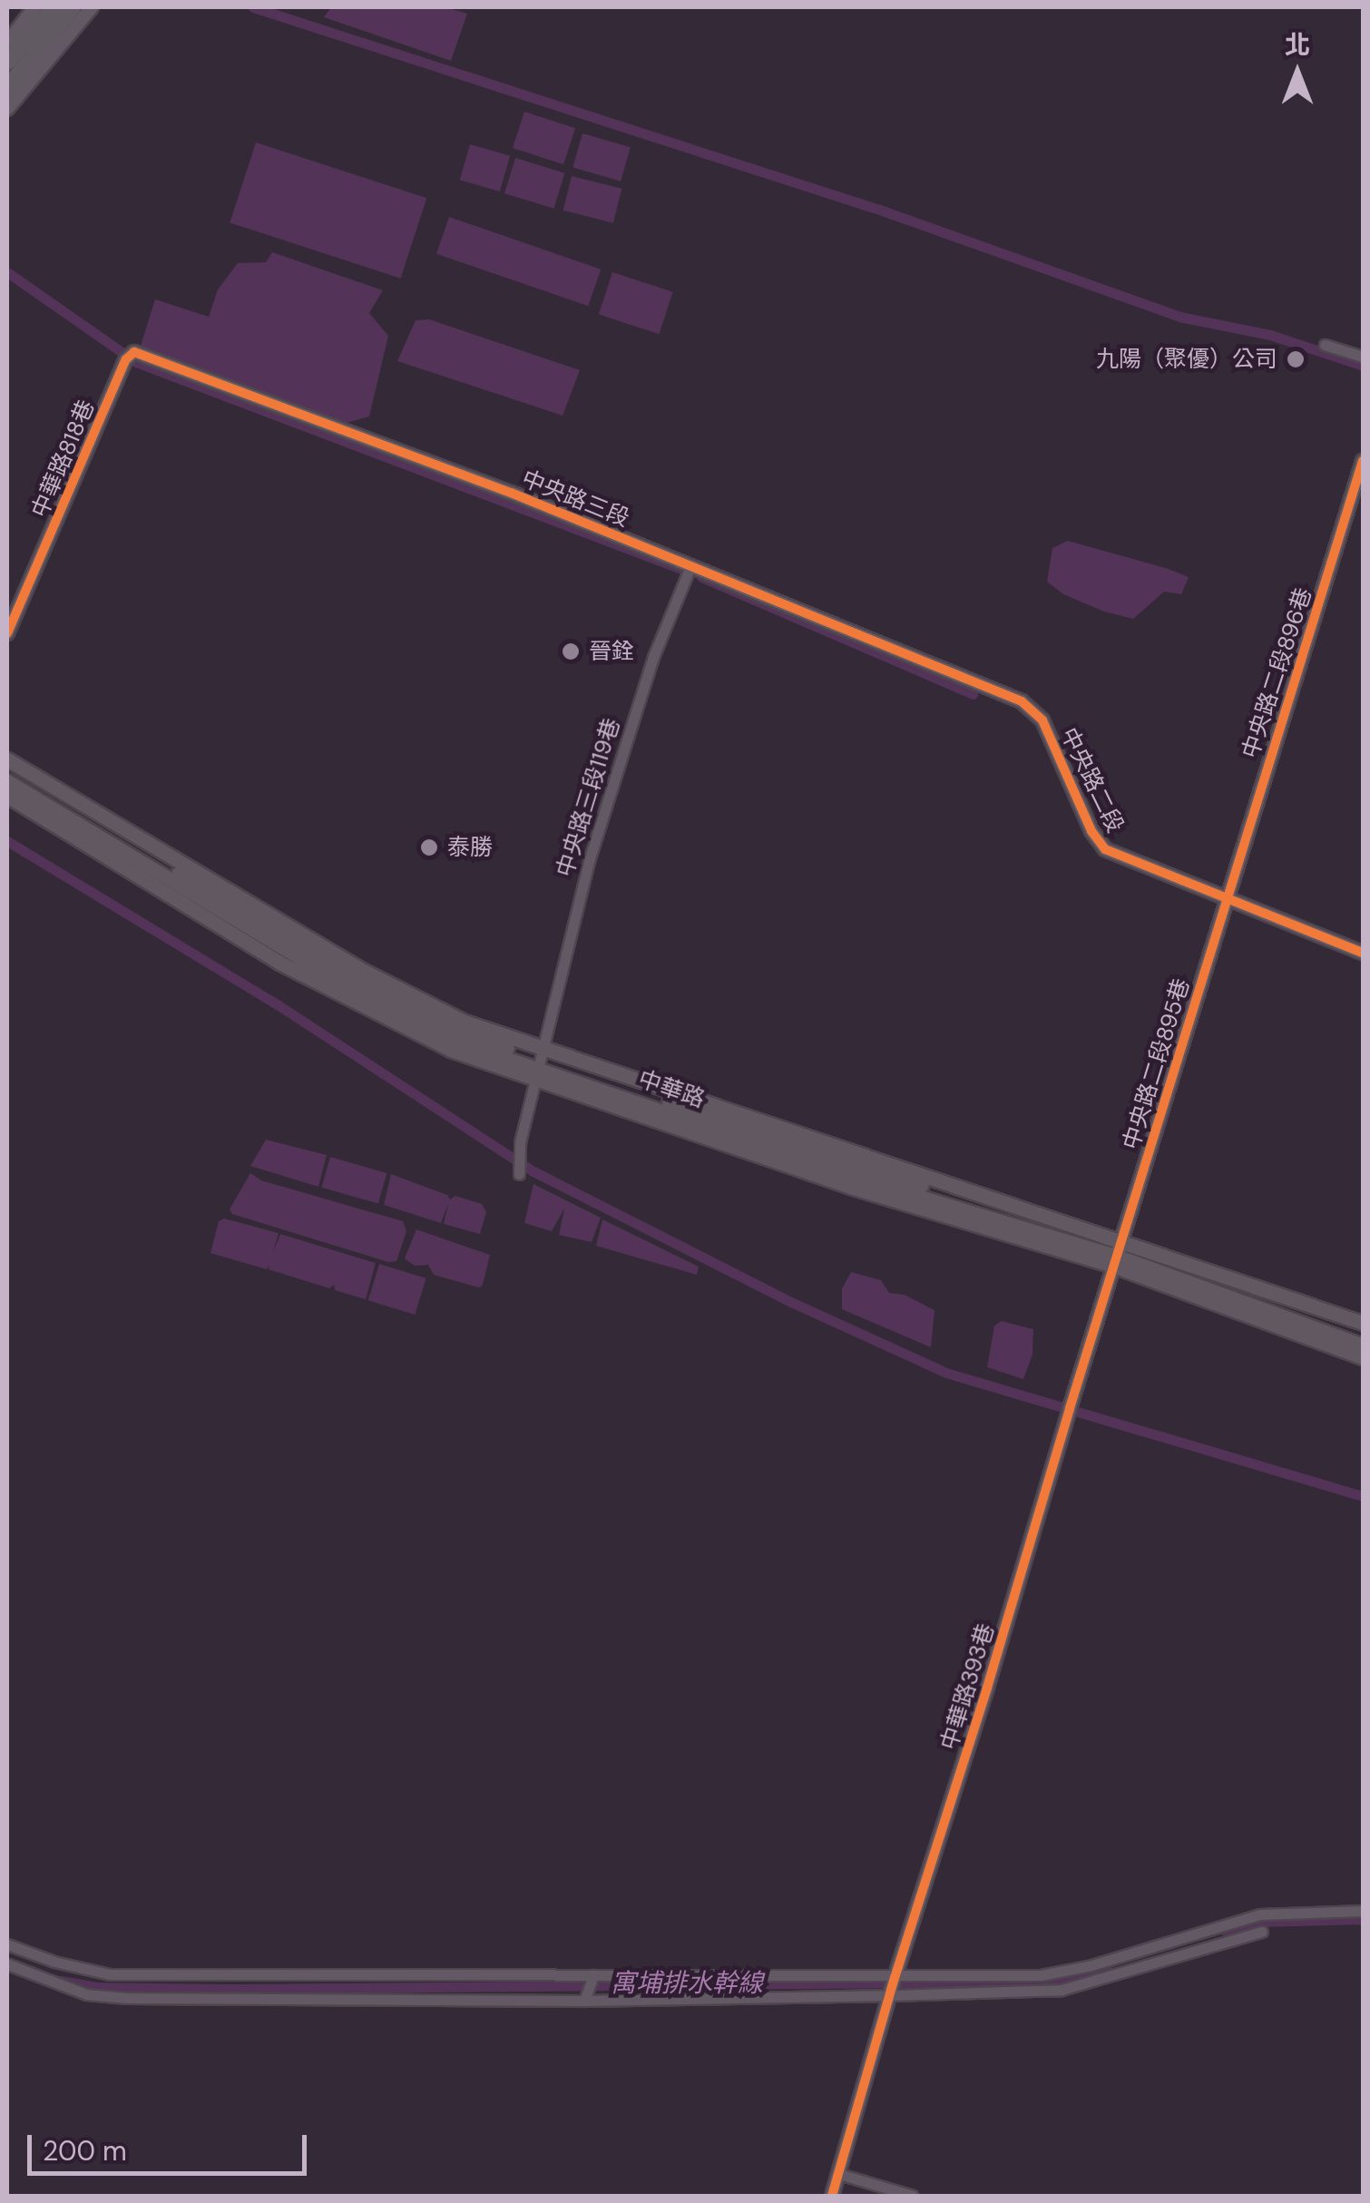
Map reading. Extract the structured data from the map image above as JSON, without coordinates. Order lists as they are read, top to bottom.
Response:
{
  "streets": {
    "main road": ["中華路"],
    "street": [
      "中華路818巷",
      "中央路三段",
      "中央路二段896巷",
      "中央路二段",
      "中央路三段119巷",
      "中央路二段895巷",
      "中華路393巷"
    ]
  },
  "crossings": [
    ["中華路818巷", "中央路三段"],
    ["中央路三段", "中央路二段"],
    ["中央路三段", "中央路三段119巷"],
    ["中央路二段896巷", "中央路二段"],
    ["中央路二段896巷", "中央路二段895巷"],
    ["中央路二段", "中央路二段895巷"],
    ["中央路三段119巷", "中華路"],
    ["中央路二段895巷", "中華路"],
    ["中央路二段895巷", "中華路393巷"],
    ["中華路", "中華路393巷"]
  ],
  "water": ["寓埔排水幹線"],
  "places": ["九陽（聚優）公司", "晉銓", "泰勝"],
  "scale_bar": "200 m",
  "north": "top"
}
